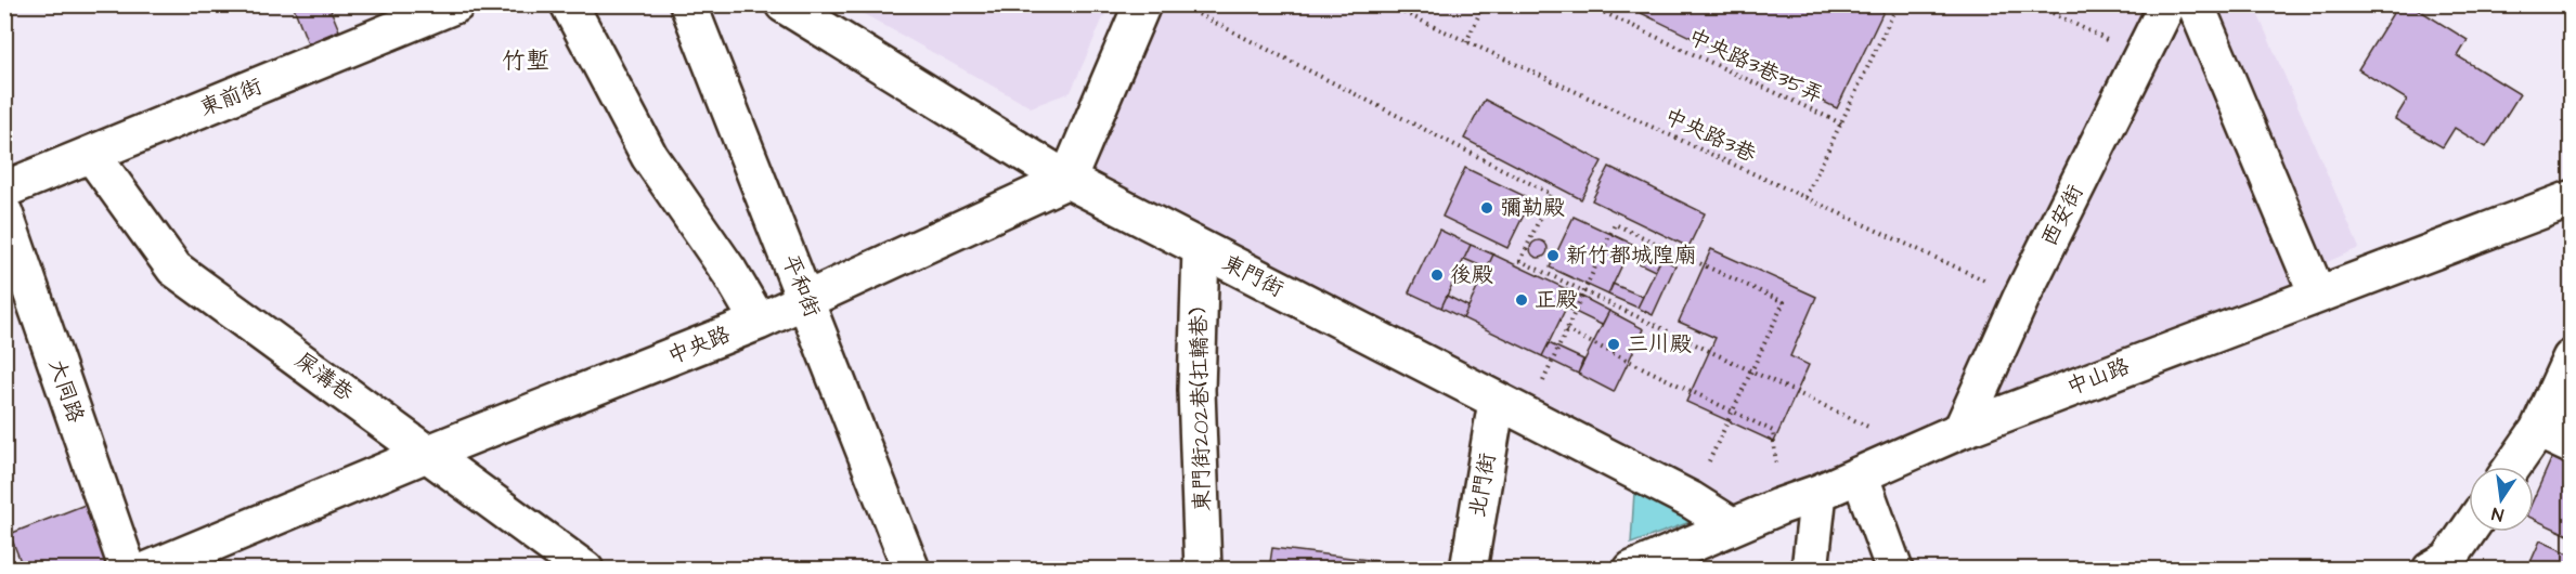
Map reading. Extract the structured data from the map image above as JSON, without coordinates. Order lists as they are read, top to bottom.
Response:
{
  "streets": {
    "street": [
      "東前街",
      "西安街",
      "東門街",
      "平和街",
      "中央路",
      "屎溝巷",
      "中山路",
      "大同路",
      "東門街202巷(扛轎巷)",
      "北門街"
    ],
    "path": ["中央路3巷35弄", "中央路3巷"]
  },
  "crossings": [
    ["東前街", "屎溝巷"],
    ["中央路3巷", "西安街"],
    ["西安街", "中山路"],
    ["東門街", "中央路"],
    ["東門街", "中山路"],
    ["東門街", "東門街202巷(扛轎巷)"],
    ["東門街", "北門街"],
    ["平和街", "中央路"],
    ["中央路", "屎溝巷"]
  ],
  "districts": ["竹塹"],
  "places": [
    "彌勒殿",
    "新竹都城隍廟",
    "後殿",
    "正殿",
    "三川殿"
  ],
  "north": "bottom"
}
